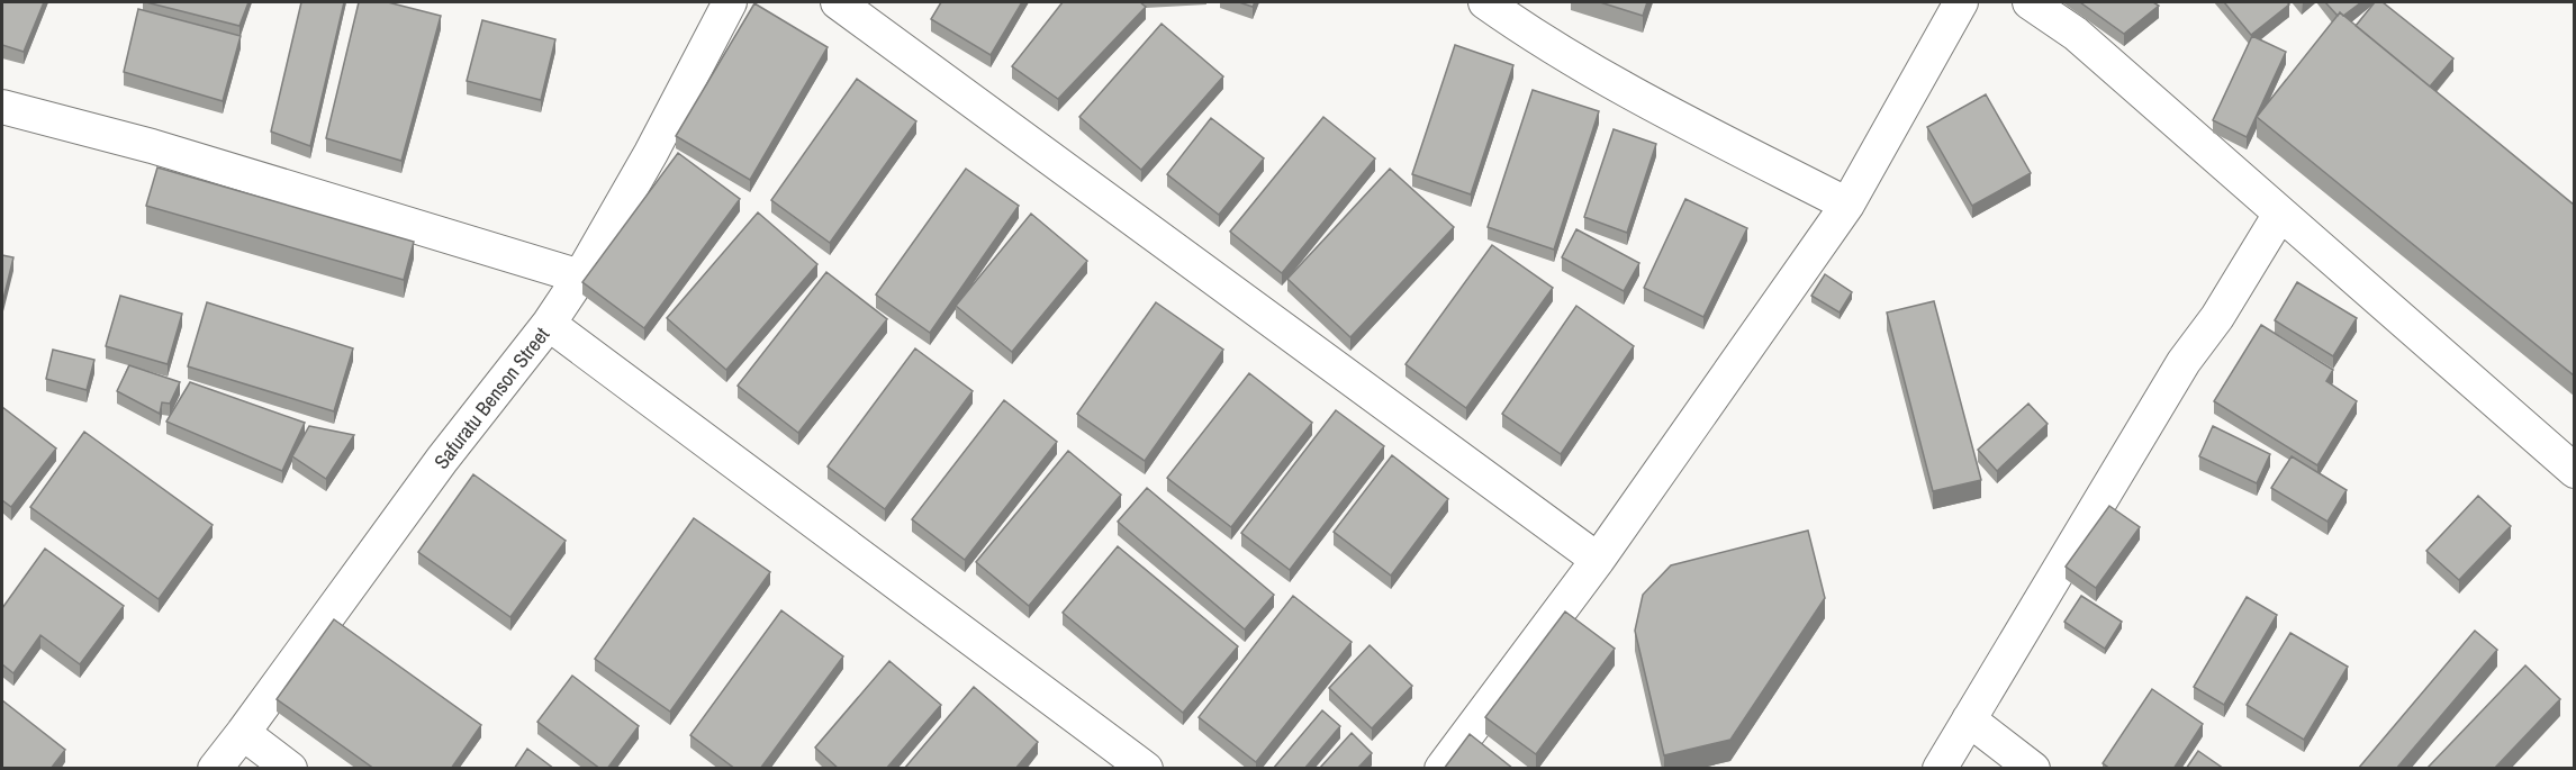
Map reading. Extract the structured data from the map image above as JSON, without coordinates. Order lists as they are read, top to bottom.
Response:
{
  "streets": {
    "street": ["Safuratu Benson Street"]
  }
}
